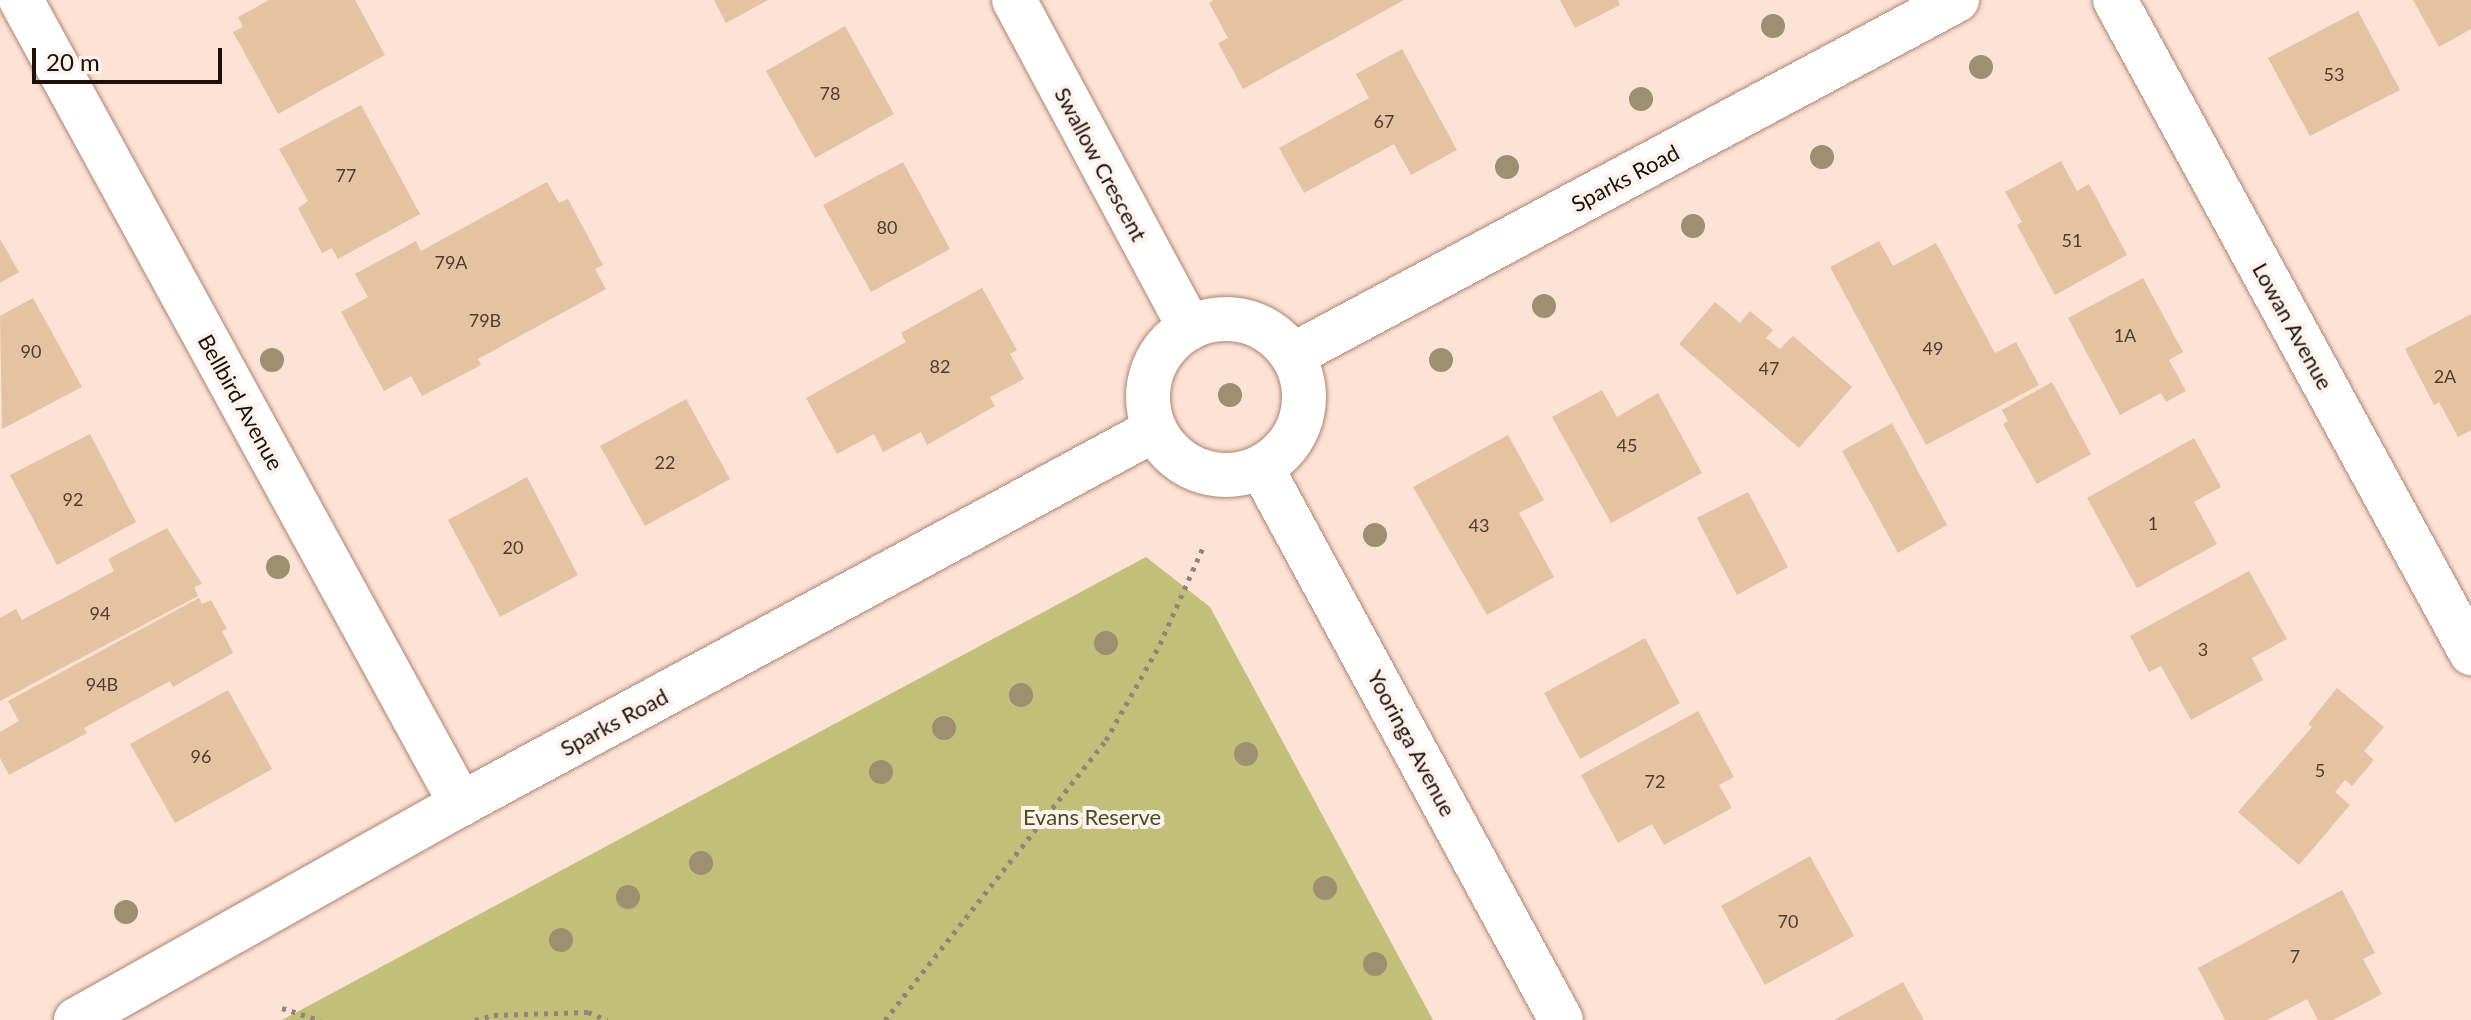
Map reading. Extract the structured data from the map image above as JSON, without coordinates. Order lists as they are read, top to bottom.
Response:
{
  "streets": {
    "street": [
      "Swallow Crescent",
      "Sparks Road",
      "Lowan Avenue",
      "Bellbird Avenue",
      "Yooringa Avenue"
    ]
  },
  "crossings": [
    ["Swallow Crescent", "Sparks Road"],
    ["Swallow Crescent", "Yooringa Avenue"],
    ["Sparks Road", "Bellbird Avenue"],
    ["Sparks Road", "Yooringa Avenue"]
  ],
  "parks": ["Evans Reserve"],
  "house_numbers": [
    "53",
    "78",
    "67",
    "77",
    "80",
    "51",
    "79A",
    "79B",
    "1A",
    "49",
    "90",
    "82",
    "47",
    "2A",
    "45",
    "22",
    "92",
    "1",
    "43",
    "20",
    "94",
    "3",
    "94B",
    "96",
    "5",
    "72",
    "70",
    "7"
  ],
  "scale_bar": "20 m"
}
